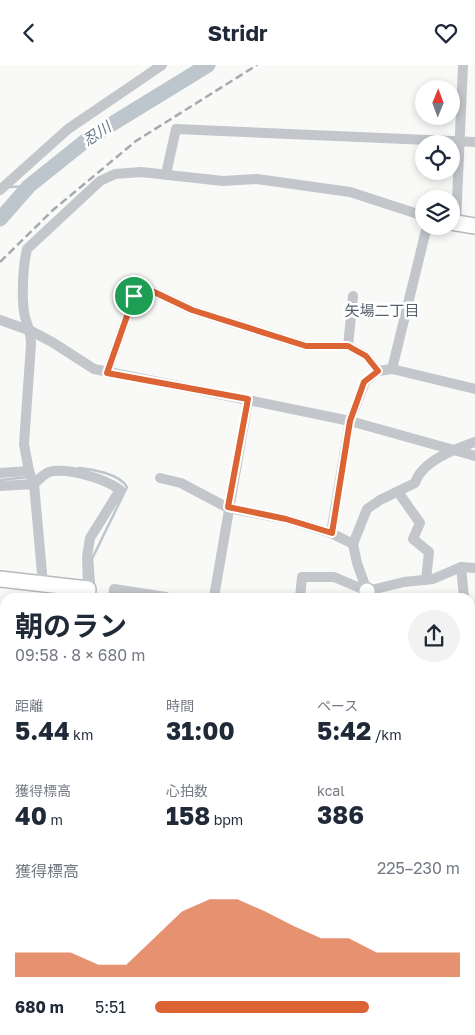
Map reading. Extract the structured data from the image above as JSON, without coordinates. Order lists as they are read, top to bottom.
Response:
{
  "districts": ["矢場二丁目"],
  "water": ["忍川"],
  "north": "top",
  "page": {
    "header": "Stridr",
    "heading": ["朝のラン", "09:58 · 8 × 680 m"],
    "stats": [
      ["距離", "5.44 km"],
      ["時間", "31:00"],
      ["ペース", "5:42 /km"],
      ["獲得標高", "40 m"],
      ["心拍数", "158 bpm"],
      ["kcal", "386"]
    ],
    "chart": ["獲得標高", "225–230 m"],
    "list": [
      {
        "name": "680 m",
        "note": "5:51"
      }
    ]
  }
}
